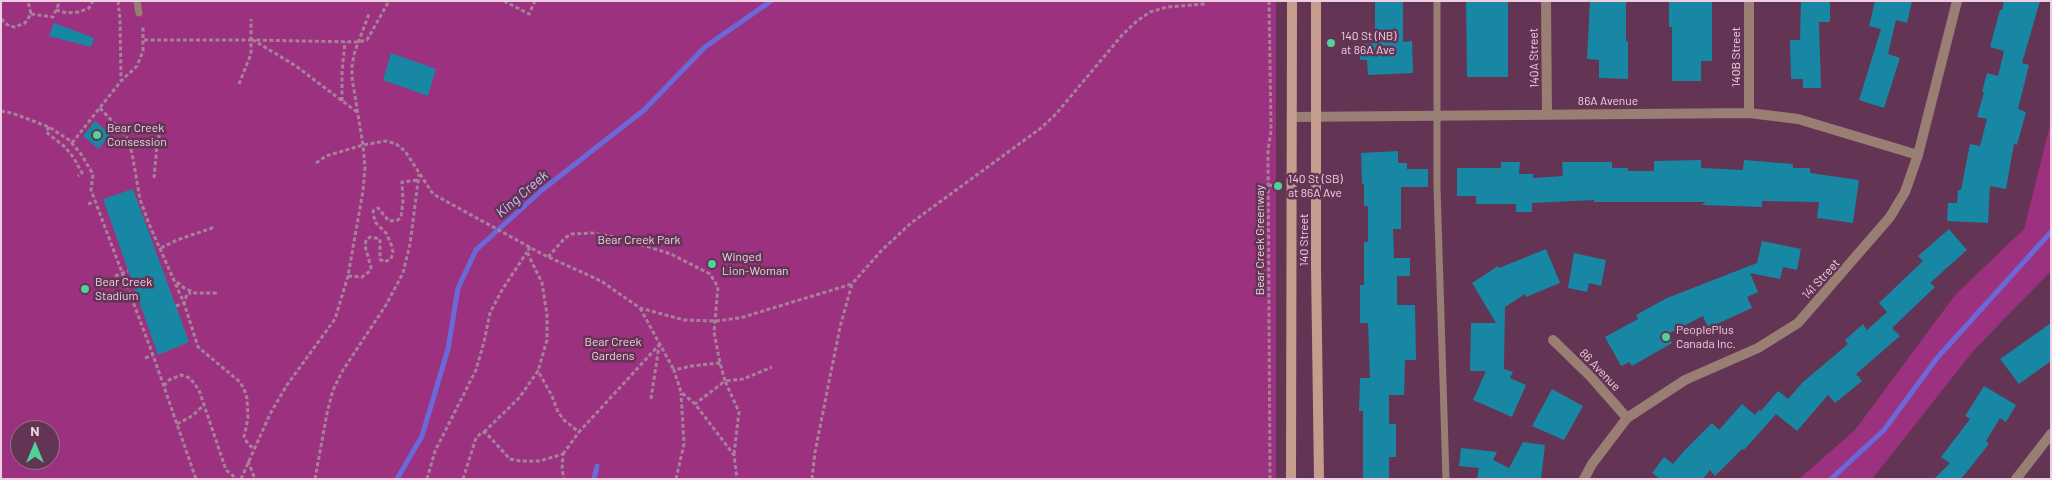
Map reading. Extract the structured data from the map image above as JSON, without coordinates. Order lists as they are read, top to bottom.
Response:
{
  "streets": {
    "main road": ["140 Street"],
    "street": [
      "140B Street",
      "140A Street",
      "86A Avenue",
      "141 Street",
      "86 Avenue"
    ],
    "path": ["Bear Creek Greenway"]
  },
  "crossings": [
    ["140B Street", "86A Avenue"],
    ["140A Street", "86A Avenue"],
    ["86A Avenue", "140 Street"],
    ["86A Avenue", "141 Street"],
    ["141 Street", "86 Avenue"]
  ],
  "water": ["King Creek"],
  "parks": ["Bear Creek Park", "Bear Creek Gardens"],
  "places": [
    "140 St (NB) at 86A Ave",
    "Bear Creek Consession",
    "140 St (SB) at 86A Ave",
    "Winged Lion-Woman",
    "Bear Creek Stadium",
    "PeoplePlus Canada Inc."
  ],
  "north": "top"
}
